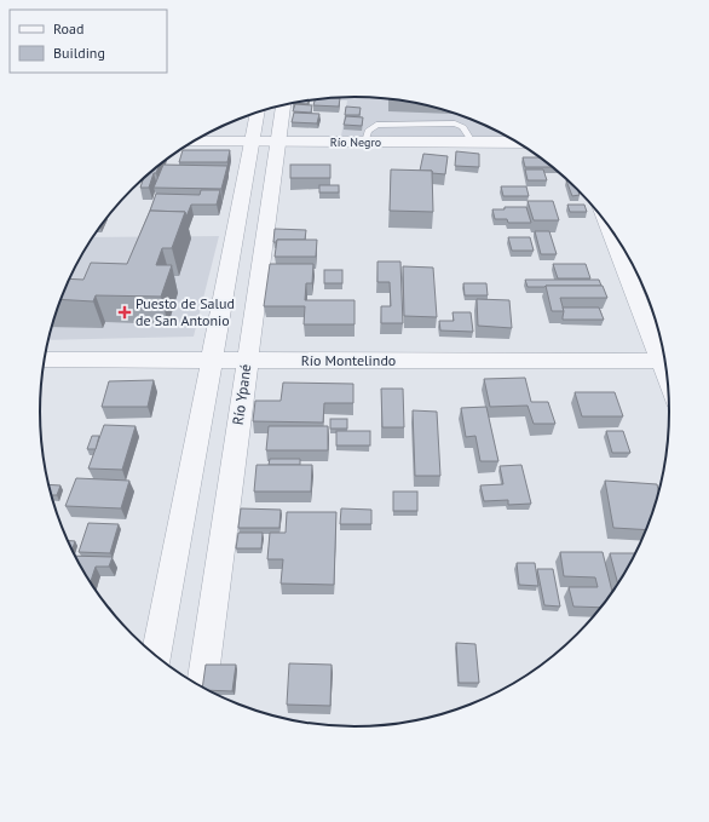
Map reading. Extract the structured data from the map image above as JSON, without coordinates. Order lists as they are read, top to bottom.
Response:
{
  "streets": {
    "street": ["Río Negro", "Río Montelindo", "Río Ypané"]
  },
  "crossings": [
    ["Río Negro", "Río Ypané"],
    ["Río Montelindo", "Río Ypané"]
  ],
  "places": {
    "health": ["Puesto de Salud de San Antonio"]
  },
  "legend": ["Road", "Building"]
}
